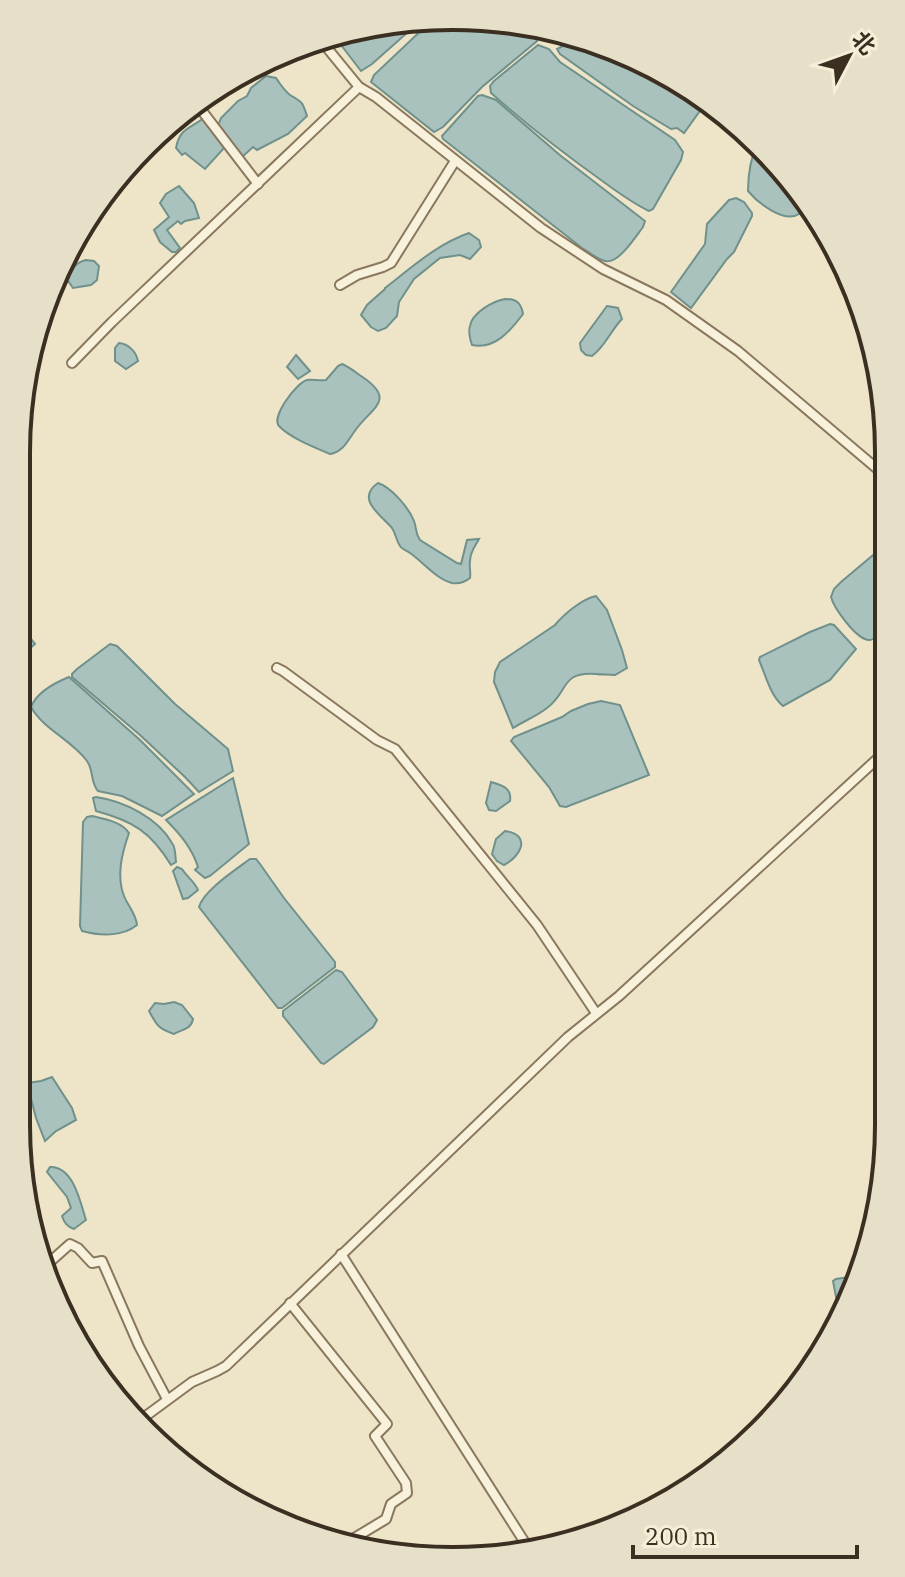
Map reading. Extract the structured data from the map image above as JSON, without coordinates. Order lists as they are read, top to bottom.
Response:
{
  "scale_bar": "200 m",
  "north": "top right"
}
